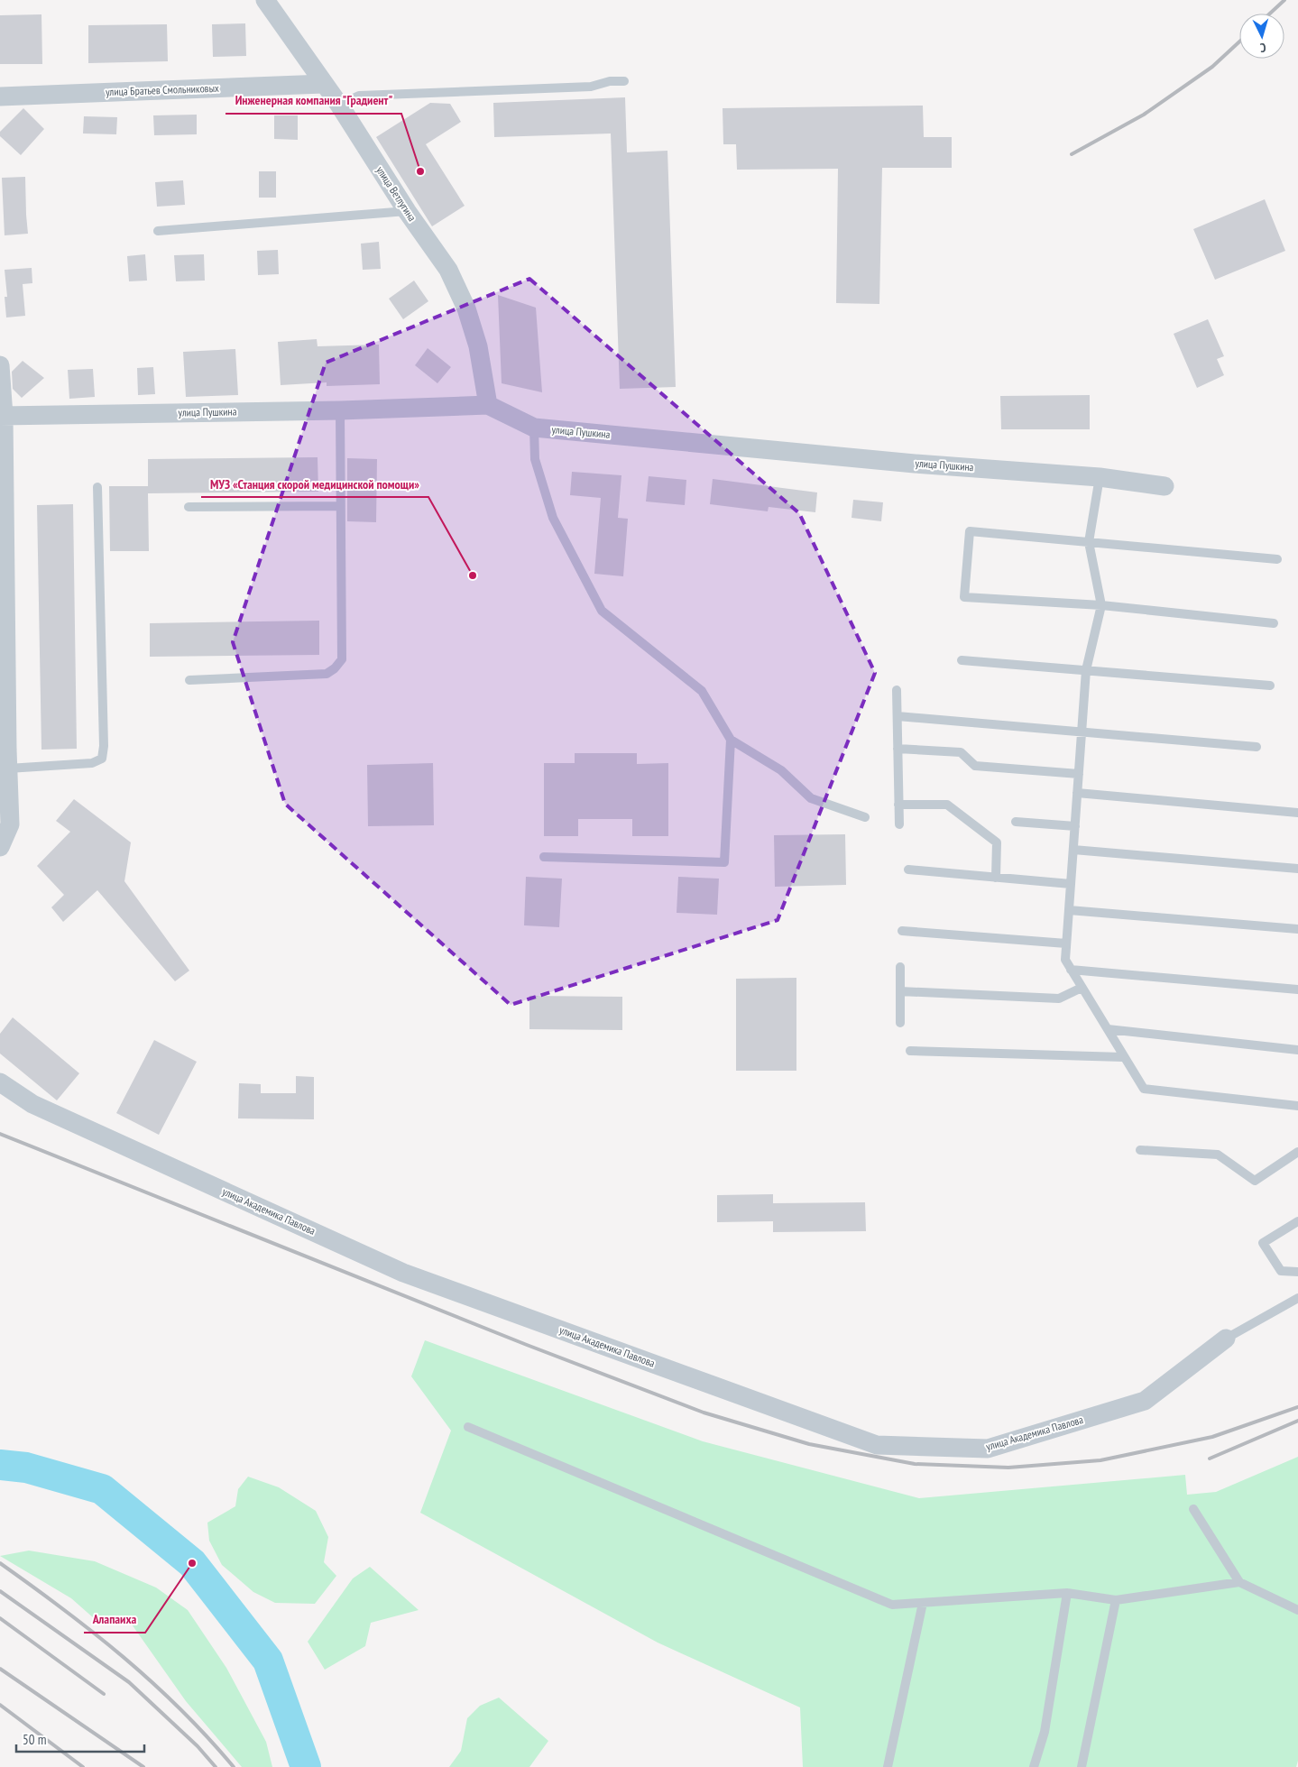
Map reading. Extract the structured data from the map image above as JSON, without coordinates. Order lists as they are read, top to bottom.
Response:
{
  "streets": {
    "street": [
      "улица Братьев Смольниковых",
      "улица Ветлугина",
      "улица Пушкина",
      "улица Академика Павлова"
    ]
  },
  "crossings": [
    ["улица Братьев Смольниковых", "улица Ветлугина"],
    ["улица Ветлугина", "улица Пушкина"]
  ],
  "places": ["Инженерная компания \"Градиент\"", "МУЗ «Станция скорой медицинской помощи»", "Алапаиха"],
  "scale_bar": "50 m",
  "north": "bottom"
}
